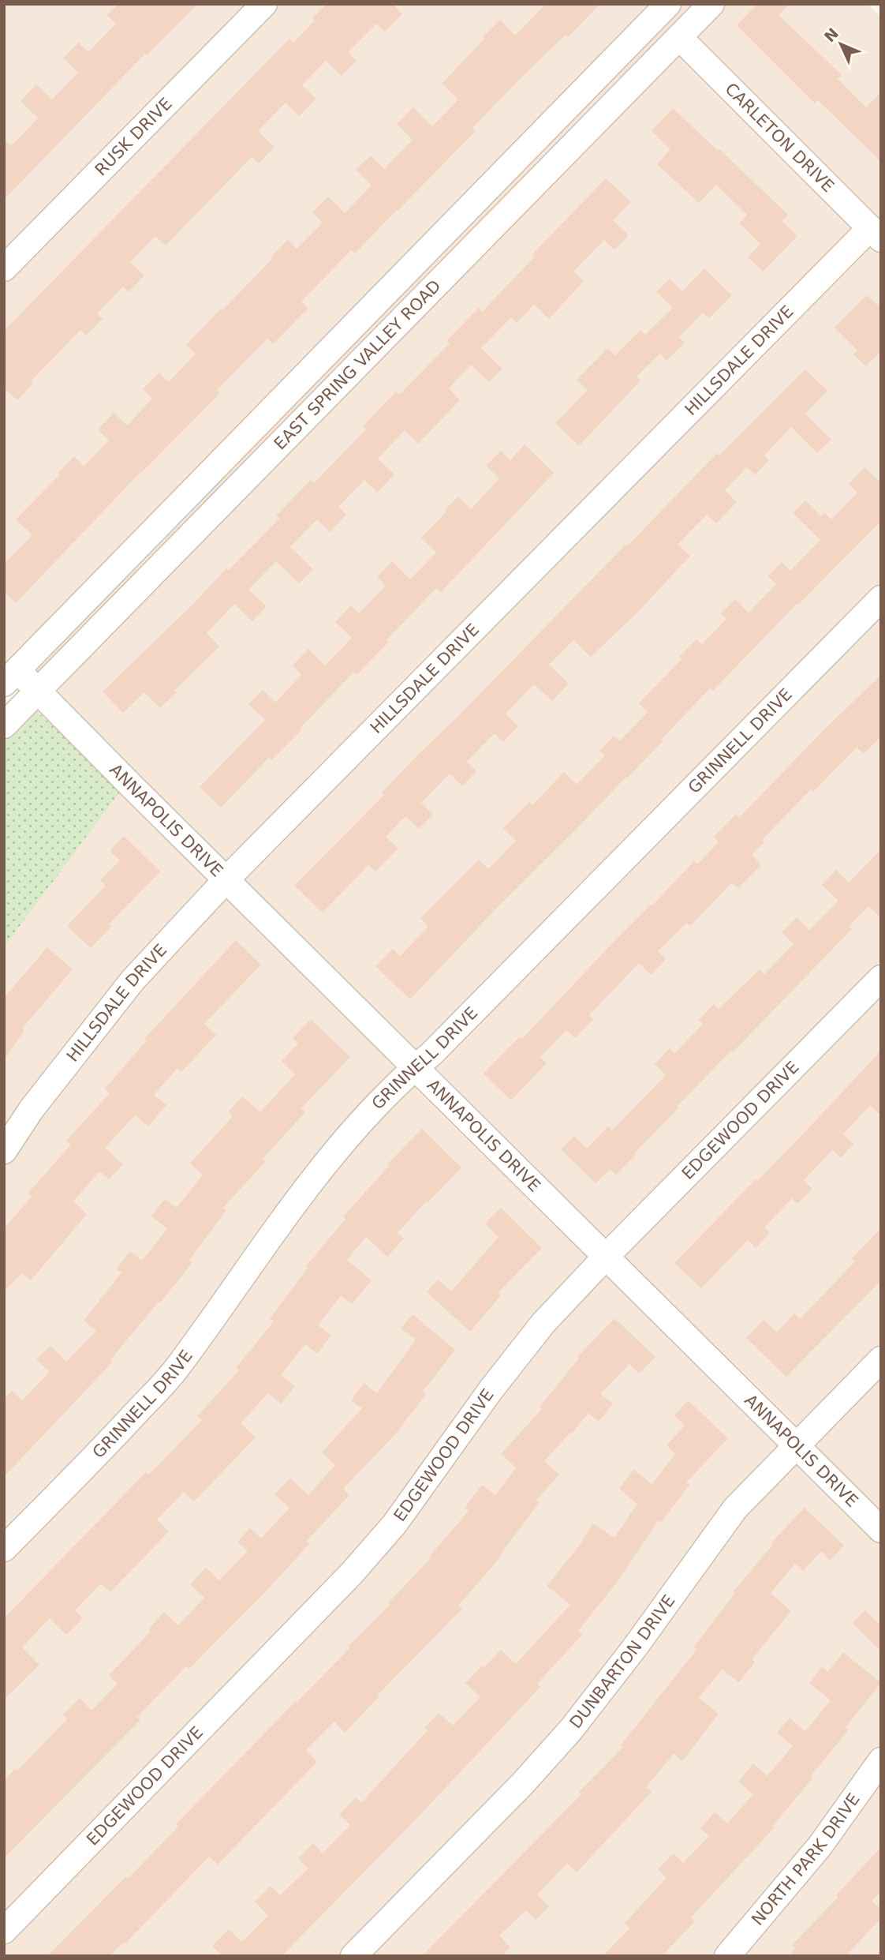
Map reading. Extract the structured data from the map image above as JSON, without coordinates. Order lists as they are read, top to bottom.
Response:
{
  "streets": {
    "street": [
      "RUSK DRIVE",
      "CARLETON DRIVE",
      "HILLSDALE DRIVE",
      "EAST SPRING VALLEY ROAD",
      "GRINNELL DRIVE",
      "ANNAPOLIS DRIVE",
      "EDGEWOOD DRIVE",
      "DUNBARTON DRIVE",
      "NORTH PARK DRIVE"
    ]
  },
  "crossings": [
    ["CARLETON DRIVE", "HILLSDALE DRIVE"],
    ["CARLETON DRIVE", "EAST SPRING VALLEY ROAD"],
    ["HILLSDALE DRIVE", "ANNAPOLIS DRIVE"],
    ["EAST SPRING VALLEY ROAD", "ANNAPOLIS DRIVE"],
    ["GRINNELL DRIVE", "ANNAPOLIS DRIVE"],
    ["ANNAPOLIS DRIVE", "EDGEWOOD DRIVE"],
    ["ANNAPOLIS DRIVE", "DUNBARTON DRIVE"]
  ],
  "north": "top left"
}
